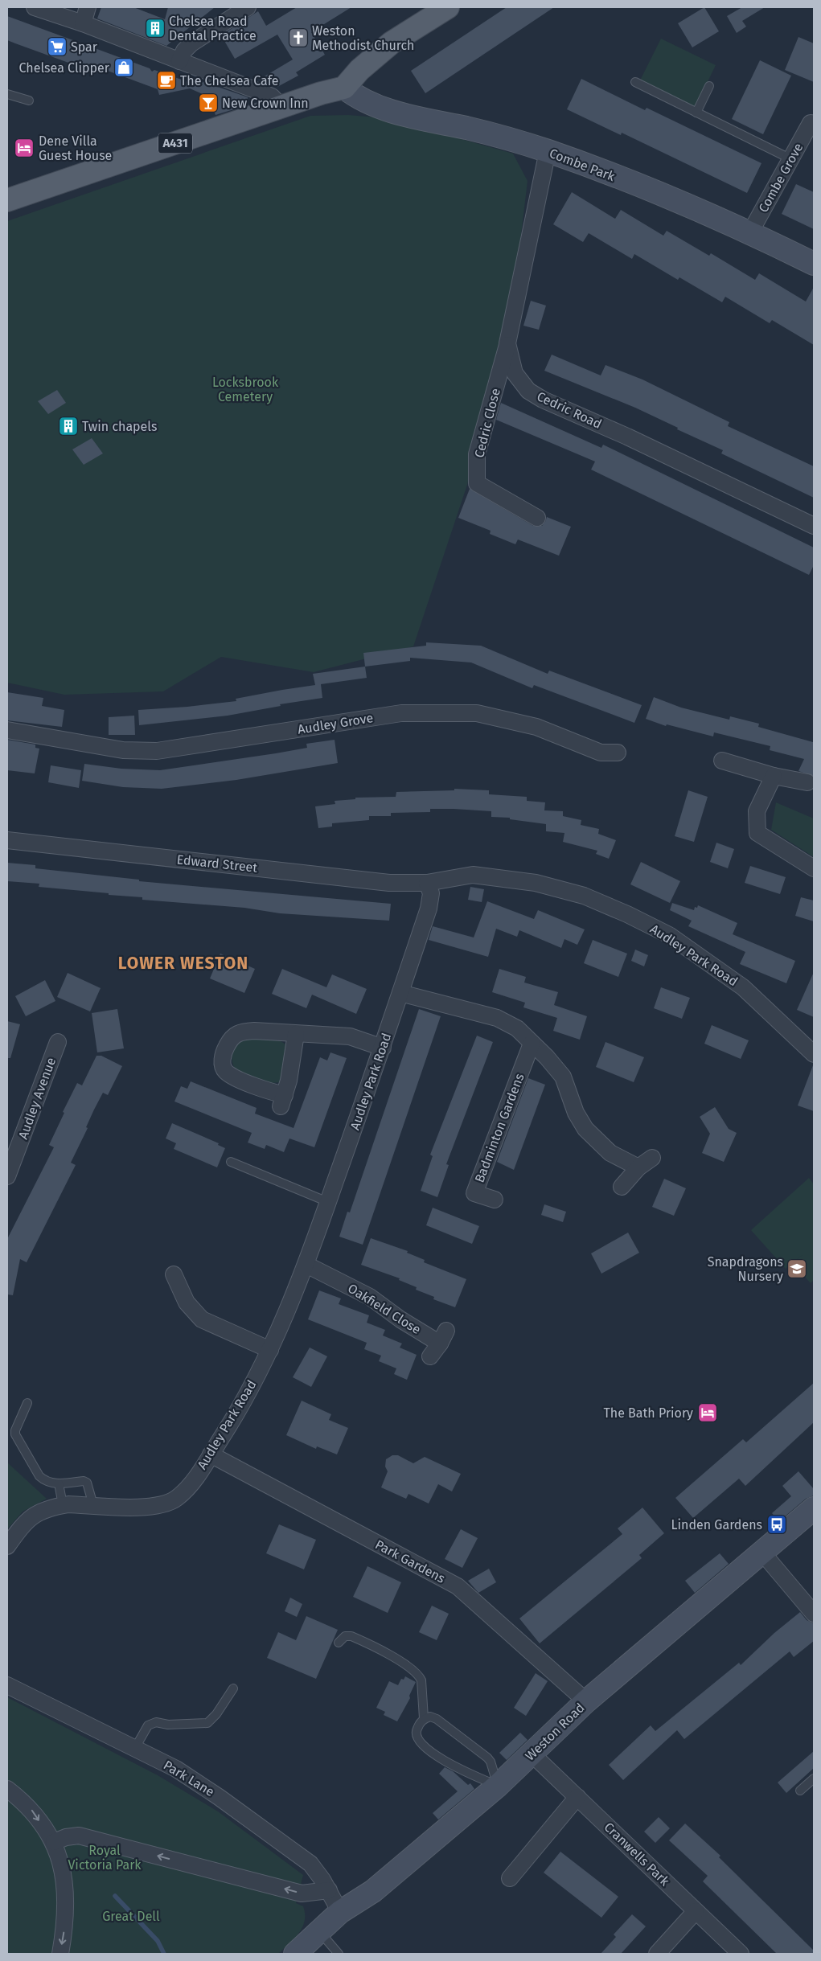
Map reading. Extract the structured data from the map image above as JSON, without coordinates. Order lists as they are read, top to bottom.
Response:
{
  "streets": {
    "main road": ["A431"],
    "street": [
      "Combe Park",
      "Combe Grove",
      "Cedric Road",
      "Cedric Close",
      "Audley Grove",
      "Edward Street",
      "Audley Park Road",
      "Audley Avenue",
      "Badminton Gardens",
      "Oakfield Close",
      "Park Gardens",
      "Weston Road",
      "Park Lane",
      "Cranwells Park"
    ]
  },
  "crossings": [
    ["A431", "Combe Park"],
    ["Combe Park", "Combe Grove"],
    ["Combe Park", "Cedric Road"],
    ["Cedric Road", "Cedric Close"],
    ["Edward Street", "Audley Park Road"],
    ["Audley Park Road", "Oakfield Close"],
    ["Audley Park Road", "Park Gardens"],
    ["Park Gardens", "Weston Road"],
    ["Weston Road", "Park Lane"],
    ["Weston Road", "Cranwells Park"]
  ],
  "districts": ["LOWER WESTON"],
  "parks": ["Locksbrook Cemetery", "Royal Victoria Park", "Great Dell"],
  "places": {
    "building": ["Chelsea Road Dental Practice", "Twin chapels"],
    "church": ["Weston Methodist Church"],
    "supermarket": ["Spar"],
    "shop": ["Chelsea Clipper"],
    "cafe": ["The Chelsea Cafe"],
    "bar": ["New Crown Inn"],
    "hotel": ["Dene Villa Guest House", "The Bath Priory"],
    "school or university": ["Snapdragons Nursery"],
    "bus stop": ["Linden Gardens"]
  }
}
